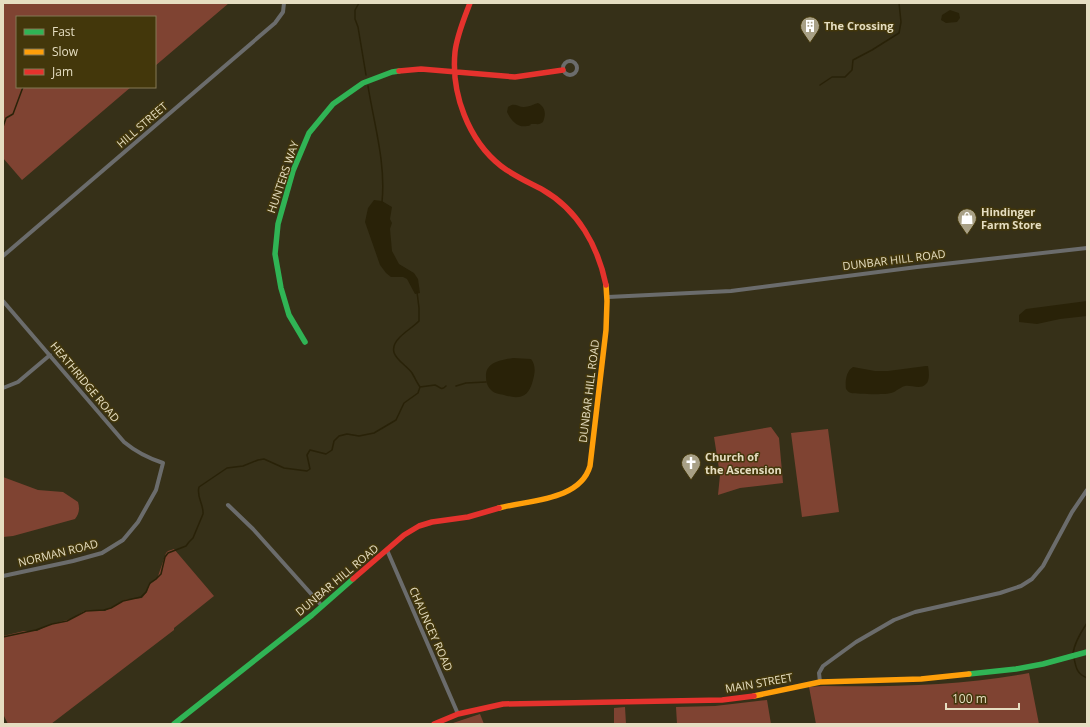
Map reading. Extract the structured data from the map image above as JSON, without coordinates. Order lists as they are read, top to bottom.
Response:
{
  "streets": {
    "street": [
      "HILL STREET",
      "HUNTERS WAY",
      "DUNBAR HILL ROAD",
      "HEATHRIDGE ROAD",
      "NORMAN ROAD",
      "CHAUNCEY ROAD",
      "MAIN STREET"
    ]
  },
  "crossings": [
    ["DUNBAR HILL ROAD", "CHAUNCEY ROAD"],
    ["HEATHRIDGE ROAD", "NORMAN ROAD"],
    ["CHAUNCEY ROAD", "MAIN STREET"]
  ],
  "places": {
    "building": ["The Crossing"],
    "shop": ["Hindinger Farm Store"],
    "church": ["Church of the Ascension"]
  },
  "legend": ["Fast", "Slow", "Jam"],
  "scale_bar": "100 m"
}
